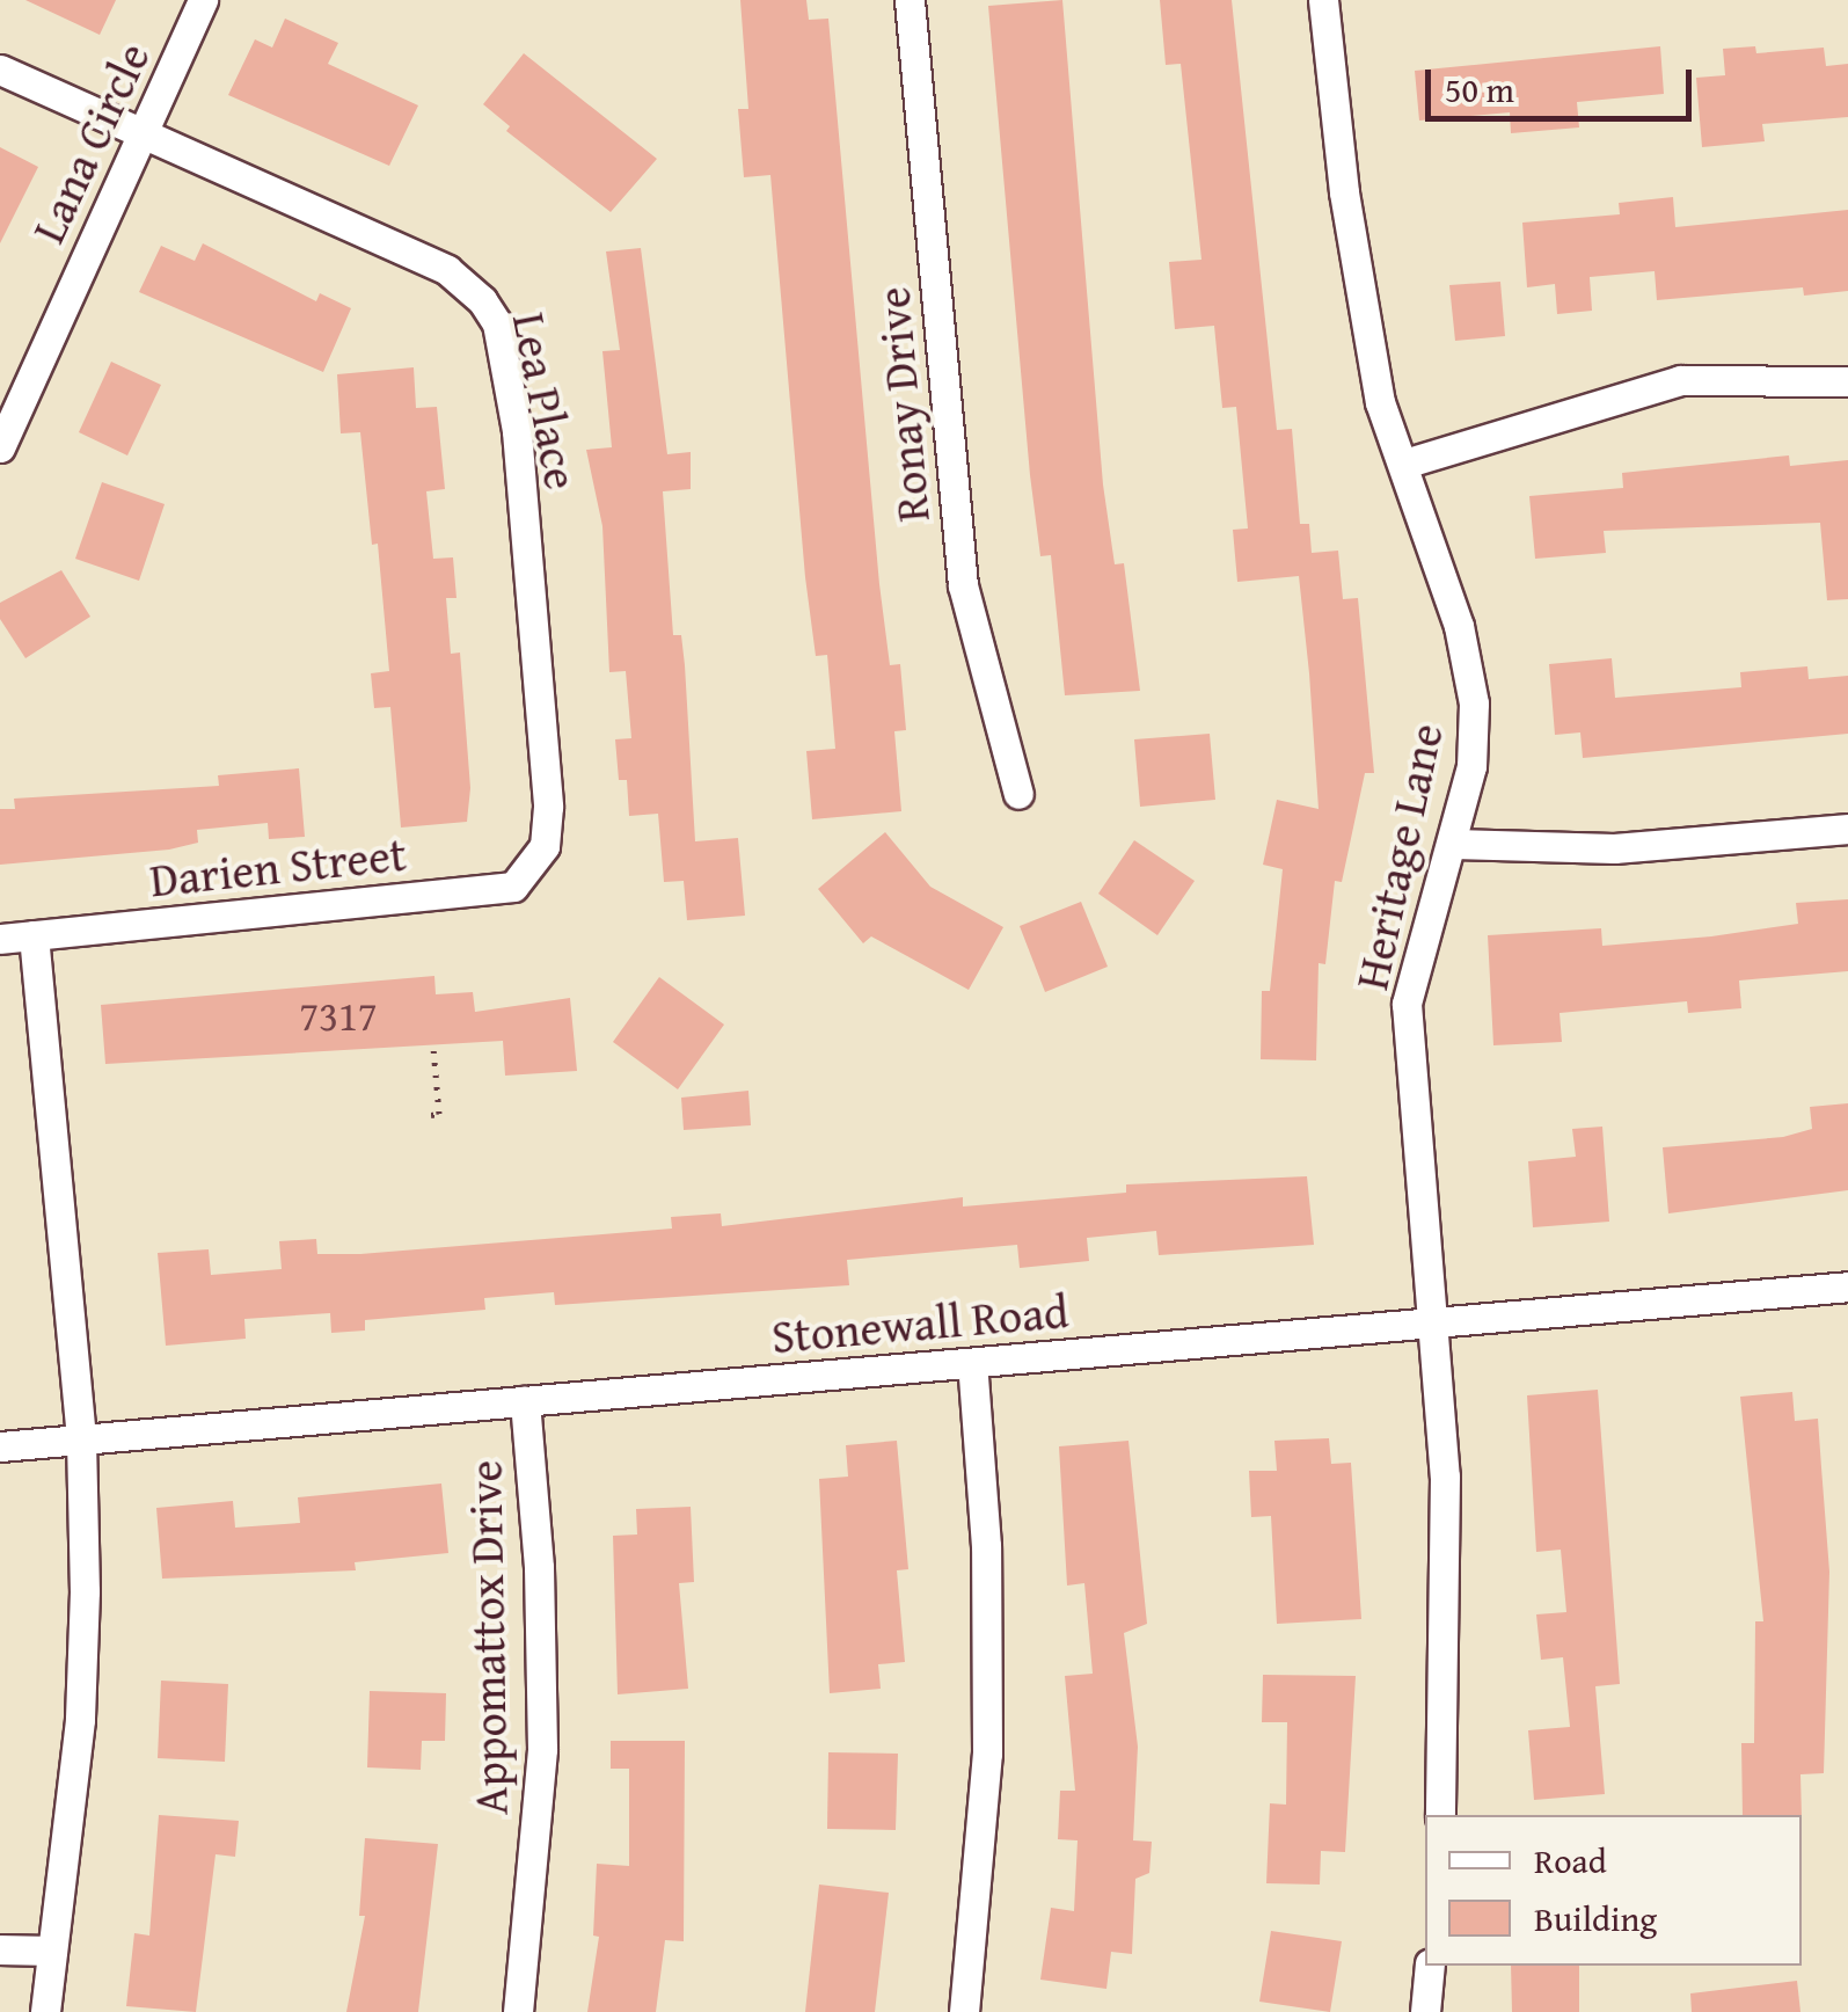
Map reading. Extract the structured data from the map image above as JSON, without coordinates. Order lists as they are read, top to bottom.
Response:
{
  "streets": {
    "street": [
      "Lana Circle",
      "Lea Place",
      "Ronay Drive",
      "Heritage Lane",
      "Darien Street",
      "Stonewall Road",
      "Appomattox Drive"
    ]
  },
  "crossings": [
    ["Lana Circle", "Lea Place"],
    ["Lea Place", "Darien Street"],
    ["Heritage Lane", "Stonewall Road"],
    ["Stonewall Road", "Appomattox Drive"]
  ],
  "house_numbers": ["7317"],
  "legend": ["Road", "Building"],
  "scale_bar": "50 m"
}
